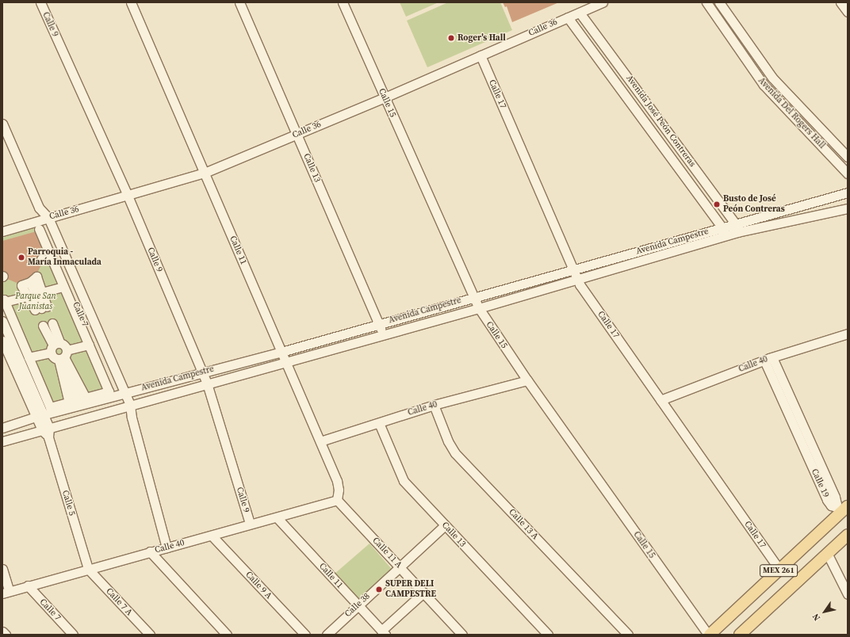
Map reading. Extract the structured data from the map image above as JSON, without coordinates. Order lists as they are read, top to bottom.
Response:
{
  "streets": {
    "main road": ["MEX 261"],
    "street": [
      "Calle 9",
      "Calle 36",
      "Calle 17",
      "Calle 15",
      "Avenida Del Rogers Hall",
      "Avenida José Peón Contreras",
      "Calle 13",
      "Avenida Campestre",
      "Calle 11",
      "Calle 7",
      "Calle 40",
      "Calle 19",
      "Calle 5",
      "Calle 13 A",
      "Calle 11 A",
      "Calle 9 A",
      "Calle 7 A",
      "Calle 38"
    ]
  },
  "crossings": [
    ["Calle 9", "Calle 36"],
    ["Calle 9", "Avenida Campestre"],
    ["Calle 9", "Calle 40"],
    ["Calle 36", "Calle 17"],
    ["Calle 36", "Calle 15"],
    ["Calle 36", "Avenida José Peón Contreras"],
    ["Calle 36", "Calle 13"],
    ["Calle 36", "Calle 11"],
    ["Calle 36", "Calle 7"],
    ["Calle 17", "Avenida Campestre"],
    ["Calle 17", "Calle 40"],
    ["Calle 17", "MEX 261"],
    ["Calle 15", "Avenida Campestre"],
    ["Calle 15", "Calle 40"],
    ["Calle 15", "MEX 261"],
    ["Avenida José Peón Contreras", "Avenida Campestre"],
    ["Calle 13", "Avenida Campestre"],
    ["Calle 13", "Calle 40"],
    ["Calle 13", "Calle 38"],
    ["Avenida Campestre", "Calle 11"],
    ["Avenida Campestre", "Calle 7"],
    ["Avenida Campestre", "Calle 5"],
    ["Calle 11", "Calle 40"],
    ["Calle 11", "Calle 11 A"],
    ["Calle 11", "Calle 38"],
    ["Calle 7", "Calle 40"],
    ["Calle 40", "Calle 19"],
    ["Calle 40", "Calle 5"],
    ["Calle 40", "Calle 13 A"],
    ["Calle 40", "Calle 11 A"],
    ["Calle 40", "Calle 9 A"],
    ["Calle 40", "Calle 7 A"],
    ["Calle 5", "Calle 7 A"],
    ["Calle 11 A", "Calle 38"]
  ],
  "parks": ["Parque San Juanistas"],
  "places": [
    "Roger's Hall",
    "Busto de José Peón Contreras",
    "Parroquia - María Inmaculada",
    "SUPER DELI CAMPESTRE"
  ],
  "north": "bottom left"
}
